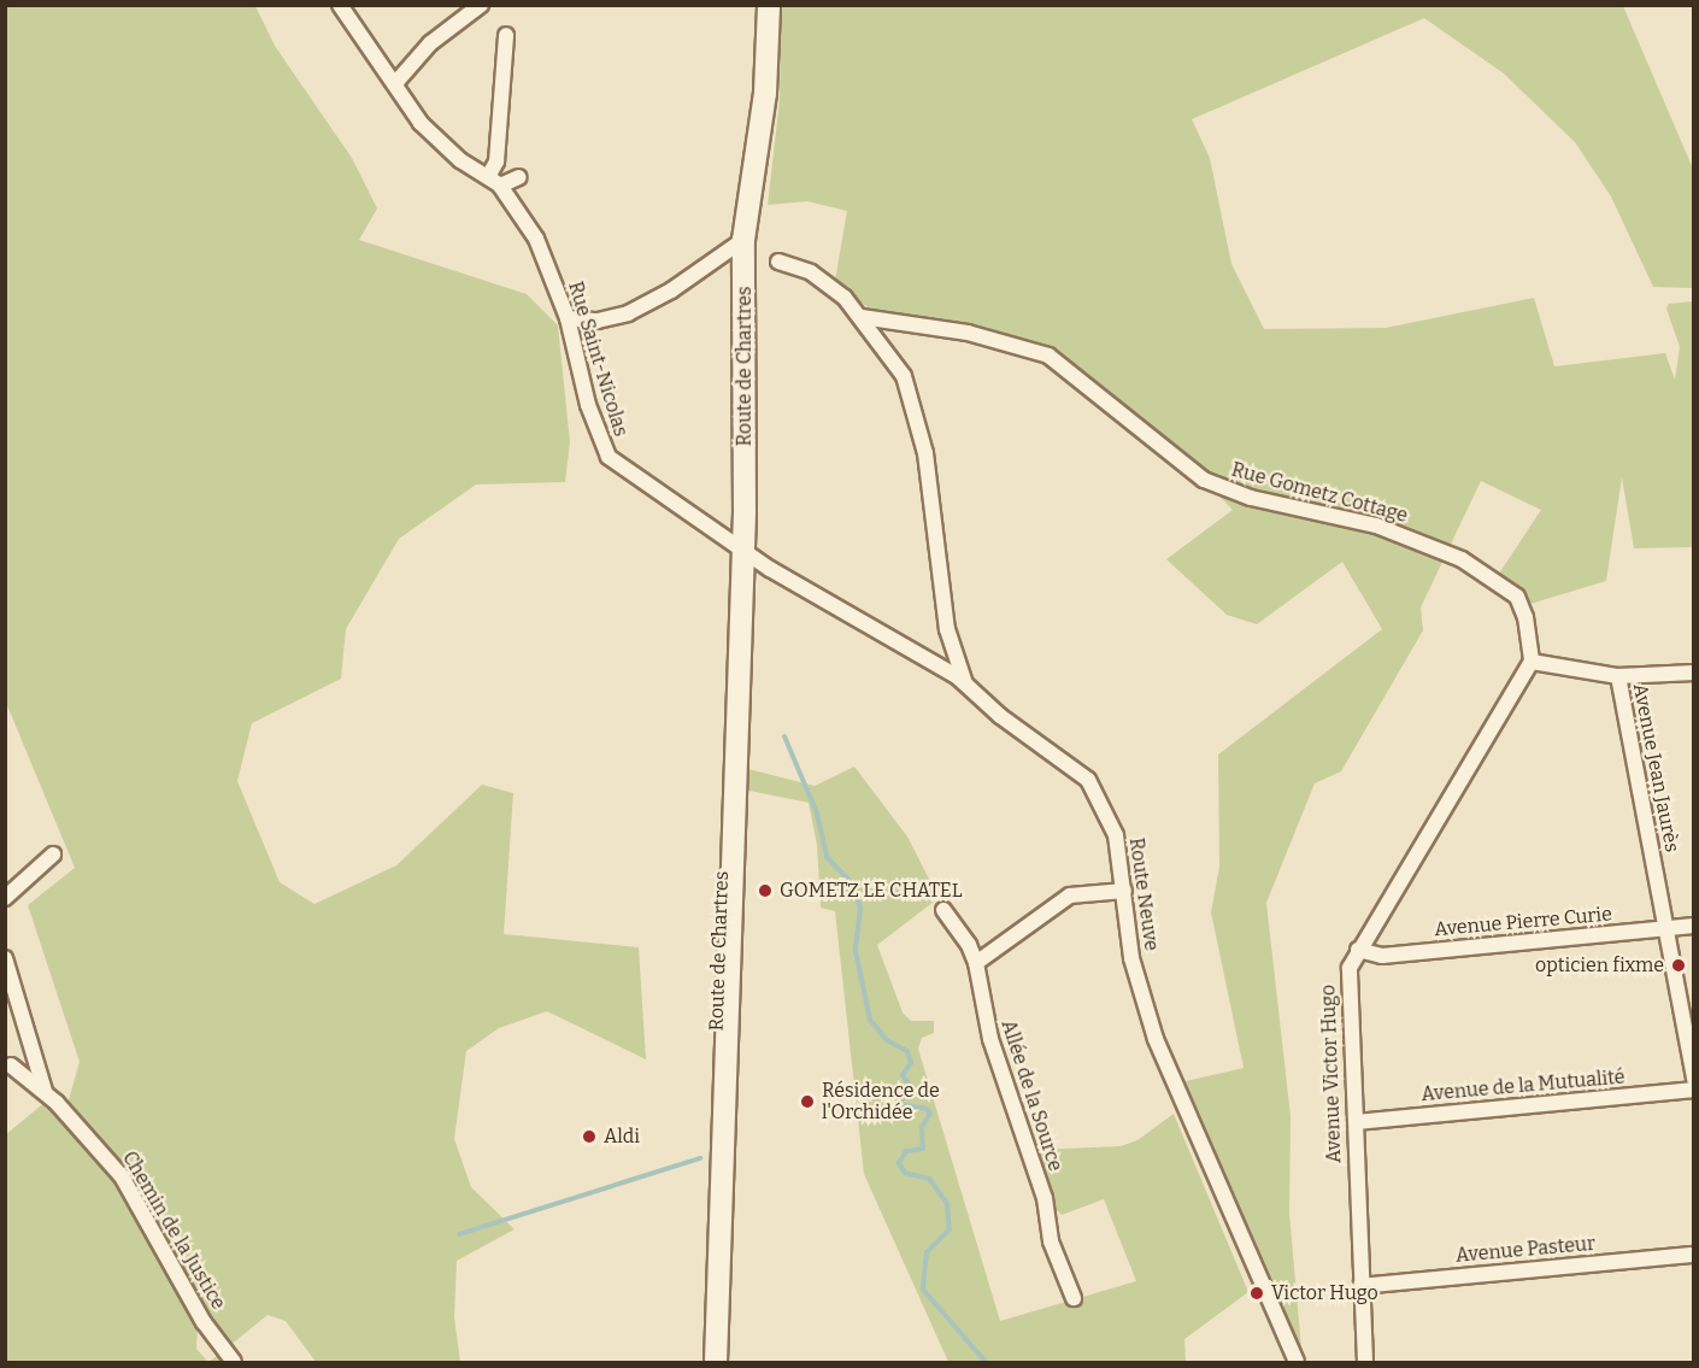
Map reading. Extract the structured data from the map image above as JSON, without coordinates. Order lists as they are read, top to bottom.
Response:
{
  "streets": {
    "main road": ["Route de Chartres"],
    "street": [
      "Rue Saint-Nicolas",
      "Rue Gometz Cottage",
      "Avenue Jean Jaurès",
      "Route Neuve",
      "Avenue Pierre Curie",
      "Avenue Victor Hugo",
      "Avenue de la Mutualité",
      "Allée de la Source",
      "Chemin de la Justice",
      "Avenue Pasteur"
    ]
  },
  "crossings": [
    ["Rue Saint-Nicolas", "Route de Chartres"],
    ["Rue Saint-Nicolas", "Route Neuve"],
    ["Route de Chartres", "Route Neuve"],
    ["Rue Gometz Cottage", "Avenue Victor Hugo"],
    ["Avenue Jean Jaurès", "Avenue Pierre Curie"],
    ["Avenue Pierre Curie", "Avenue Victor Hugo"],
    ["Avenue Victor Hugo", "Avenue de la Mutualité"],
    ["Avenue Victor Hugo", "Avenue Pasteur"]
  ],
  "places": [
    "GOMETZ LE CHATEL",
    "opticien fixme",
    "Résidence de l'Orchidée",
    "Aldi",
    "Victor Hugo"
  ]
}
